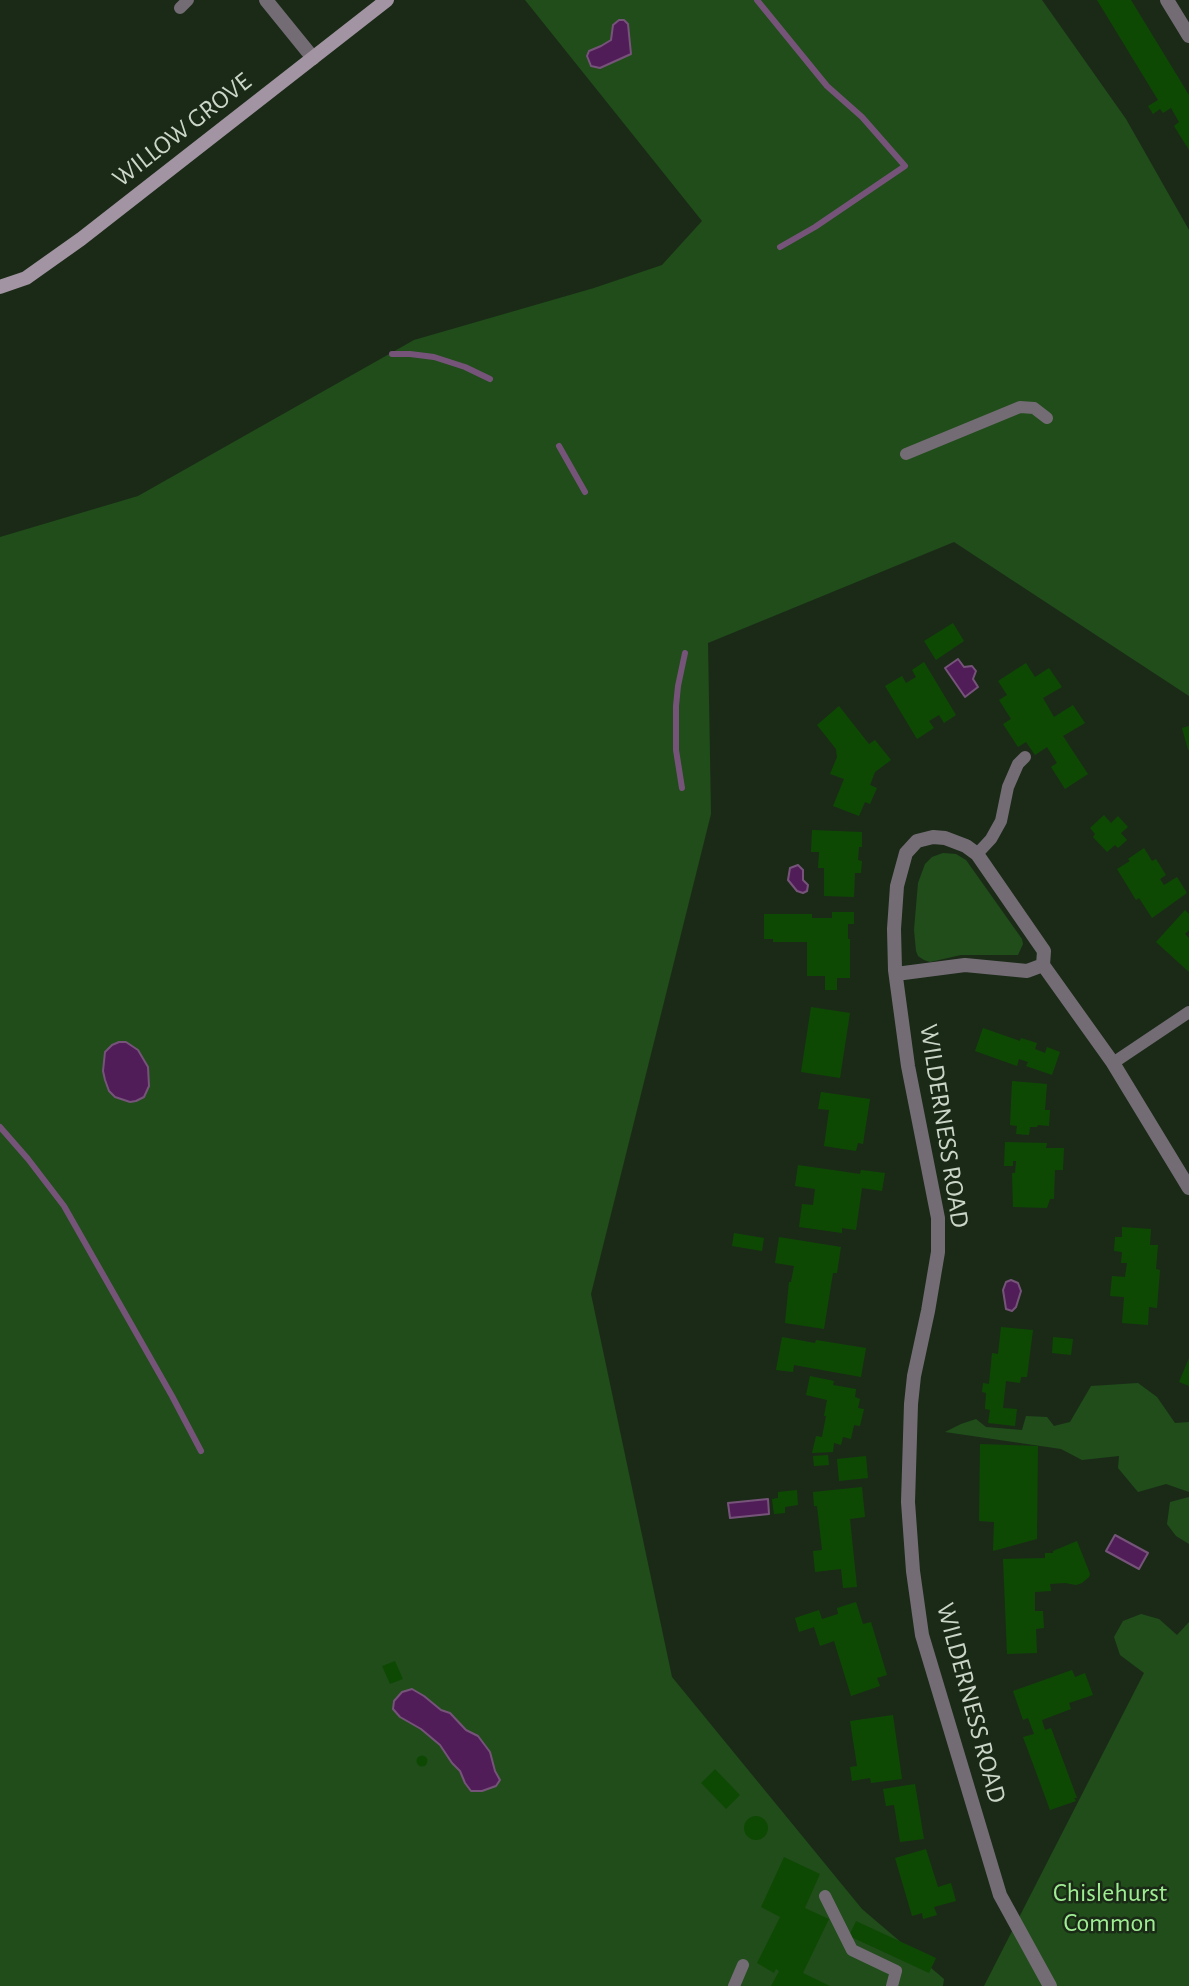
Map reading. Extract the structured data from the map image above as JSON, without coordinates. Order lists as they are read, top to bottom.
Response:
{
  "streets": {
    "street": ["WILLOW GROVE", "WILDERNESS ROAD"]
  },
  "parks": ["Chislehurst Common"]
}
